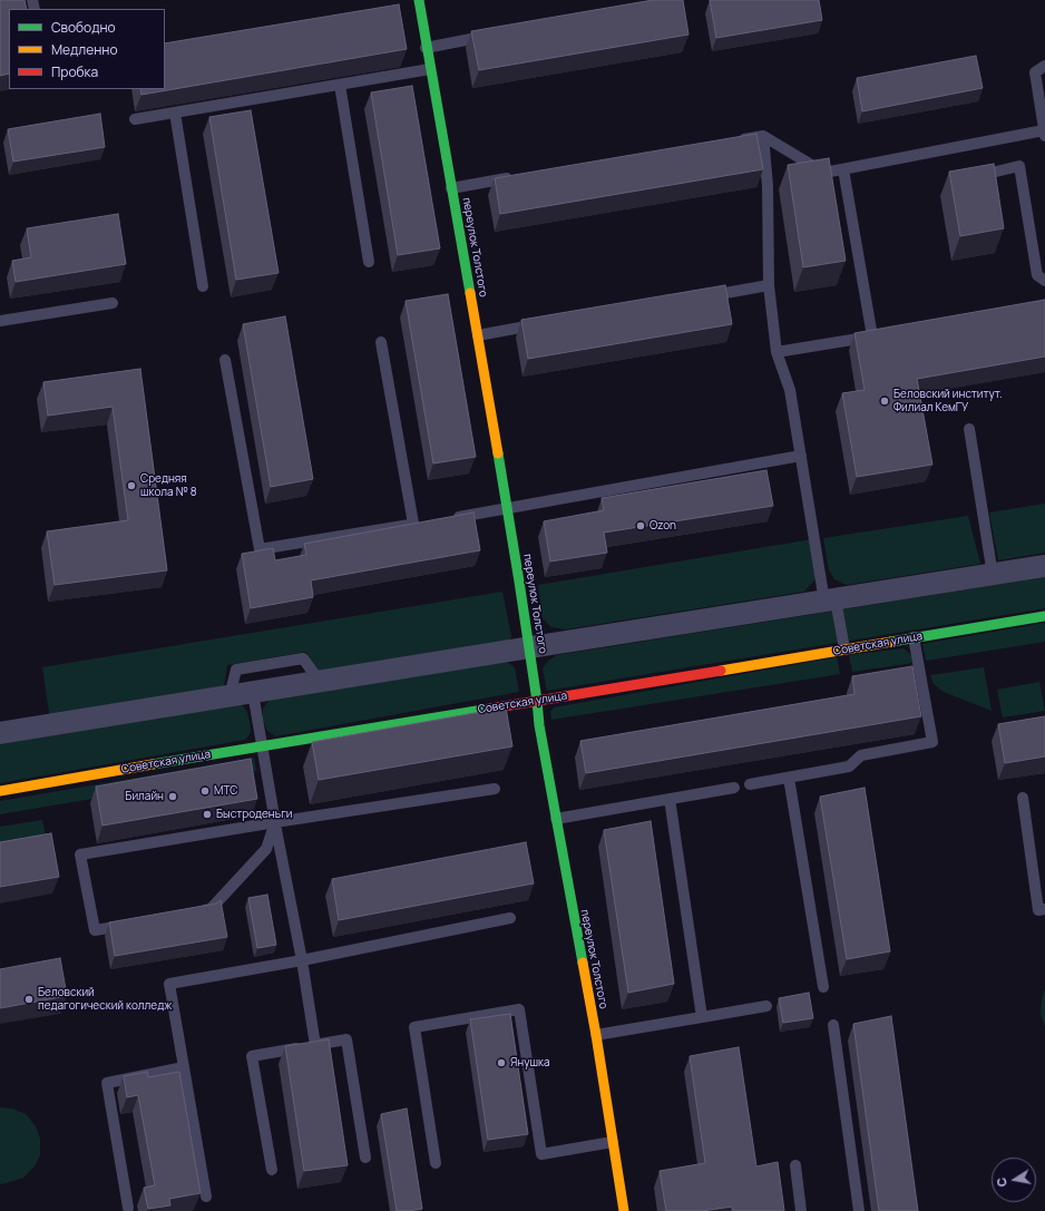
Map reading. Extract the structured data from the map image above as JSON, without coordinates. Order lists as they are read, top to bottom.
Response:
{
  "streets": {
    "street": ["переулок Толстого", "Советская улица"]
  },
  "crossings": [
    ["переулок Толстого", "Советская улица"]
  ],
  "places": [
    "Беловский институт. Филиал КемГУ",
    "Средняя школа № 8",
    "Ozon",
    "МТС",
    "Билайн",
    "Быстроденьги",
    "Беловский педагогический колледж",
    "Янушка"
  ],
  "legend": ["Свободно", "Медленно", "Пробка"],
  "north": "left"
}
